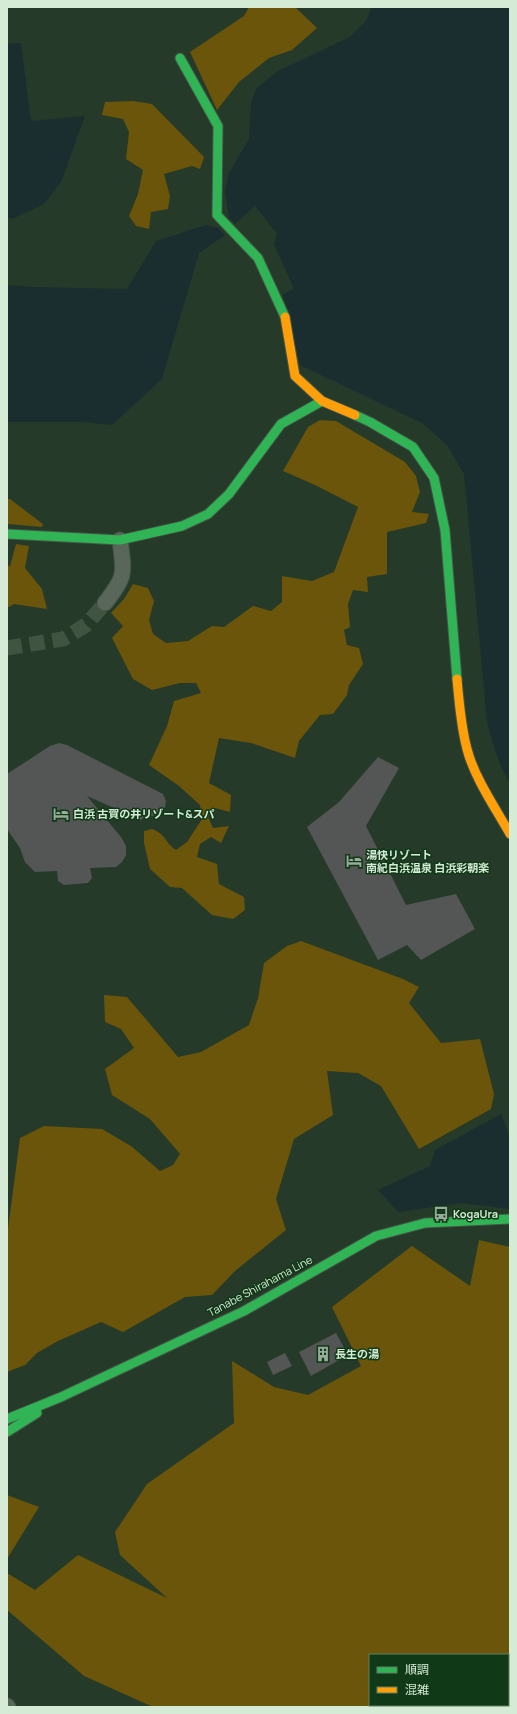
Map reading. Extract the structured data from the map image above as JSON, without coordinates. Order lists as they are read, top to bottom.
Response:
{
  "streets": {
    "street": ["Tanabe Shirahama Line"]
  },
  "places": {
    "hotel": ["白浜 古賀の井リゾート&スパ", "湯快リゾート 南紀白浜温泉 白浜彩朝楽"],
    "bus stop": ["KogaUra"],
    "building": ["長生の湯"]
  },
  "legend": ["順調", "混雑"]
}
